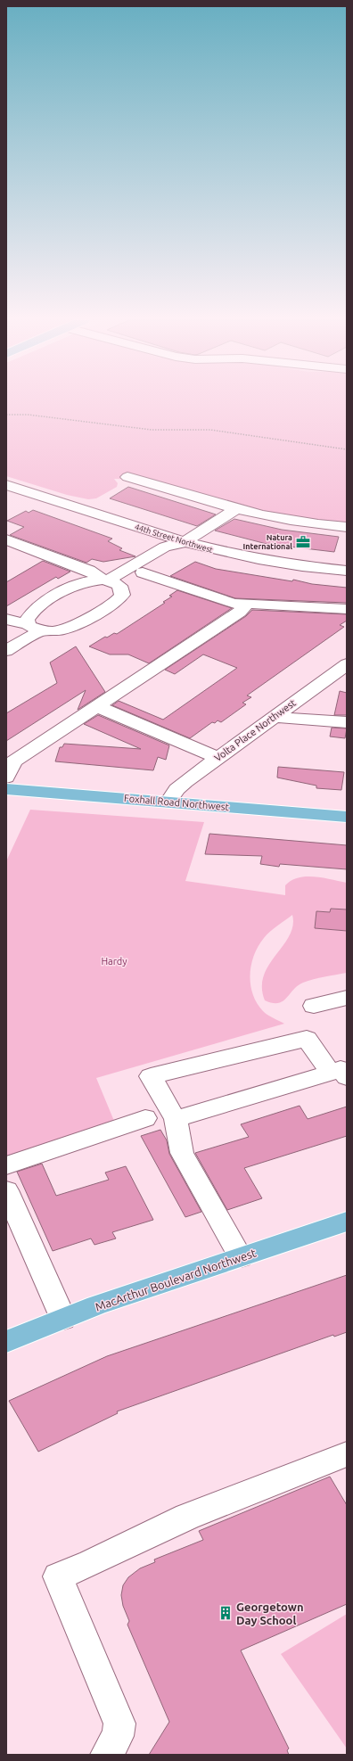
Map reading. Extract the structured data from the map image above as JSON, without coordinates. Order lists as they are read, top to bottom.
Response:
{
  "streets": {
    "main road": ["Foxhall Road Northwest", "MacArthur Boulevard Northwest"],
    "street": ["44th Street Northwest", "Volta Place Northwest"]
  },
  "crossings": [
    ["Volta Place Northwest", "Foxhall Road Northwest"]
  ],
  "parks": ["Hardy"],
  "places": {
    "office": ["Natura International"],
    "building": ["Georgetown Day School"]
  }
}
